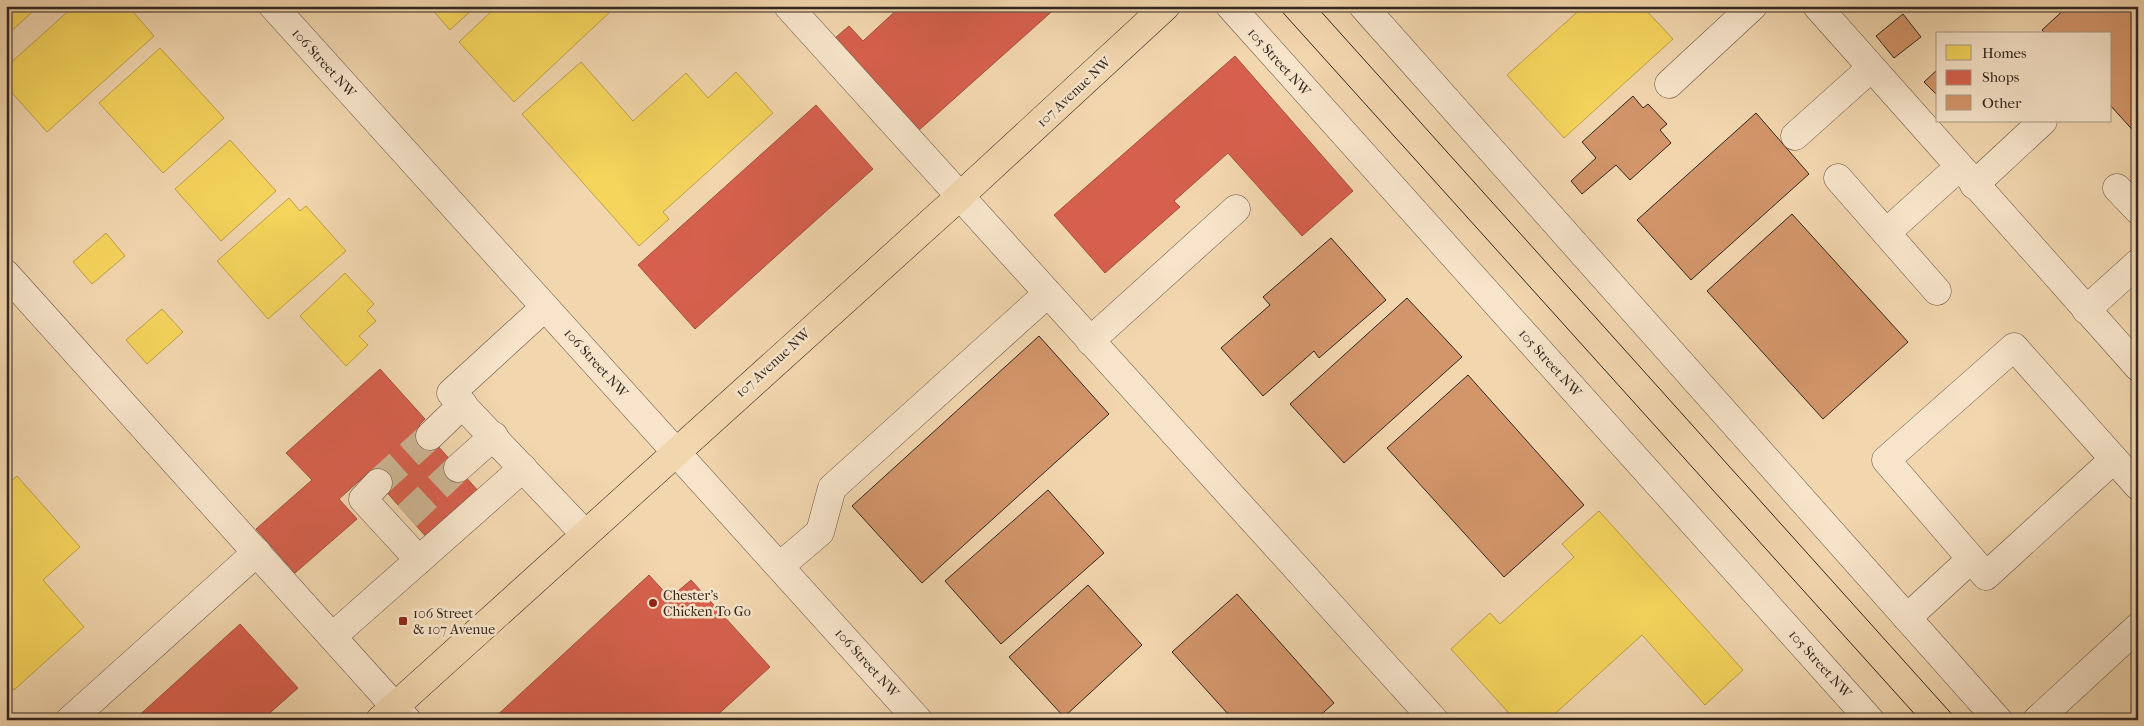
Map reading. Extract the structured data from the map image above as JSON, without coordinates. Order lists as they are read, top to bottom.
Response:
{
  "streets": {
    "main road": ["107 Avenue NW"],
    "street": ["105 Street NW", "106 Street NW"]
  },
  "crossings": [
    ["106 Street NW", "107 Avenue NW"]
  ],
  "places": {
    "other": ["Chester's Chicken To Go"],
    "transit": ["106 Street & 107 Avenue"]
  },
  "legend": ["Homes", "Shops", "Other"]
}
